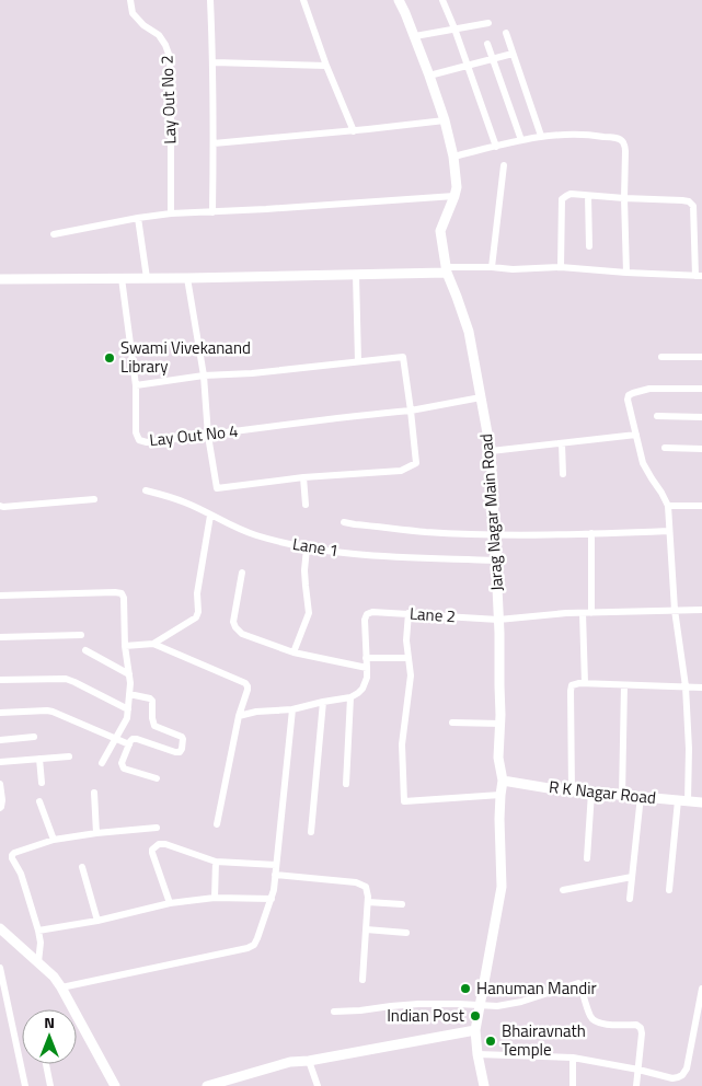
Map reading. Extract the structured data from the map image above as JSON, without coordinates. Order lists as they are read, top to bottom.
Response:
{
  "streets": {
    "main road": ["Jarag Nagar Main Road", "R K Nagar Road"],
    "street": [
      "Lay Out No 2",
      "Lay Out No 4",
      "Lane 1",
      "Lane 2"
    ]
  },
  "crossings": [
    ["Lay Out No 4", "Jarag Nagar Main Road"],
    ["Jarag Nagar Main Road", "Lane 1"],
    ["Jarag Nagar Main Road", "Lane 2"],
    ["Jarag Nagar Main Road", "R K Nagar Road"]
  ],
  "places": [
    "Swami Vivekanand Library",
    "Hanuman Mandir",
    "Indian Post",
    "Bhairavnath Temple"
  ],
  "north": "top"
}
